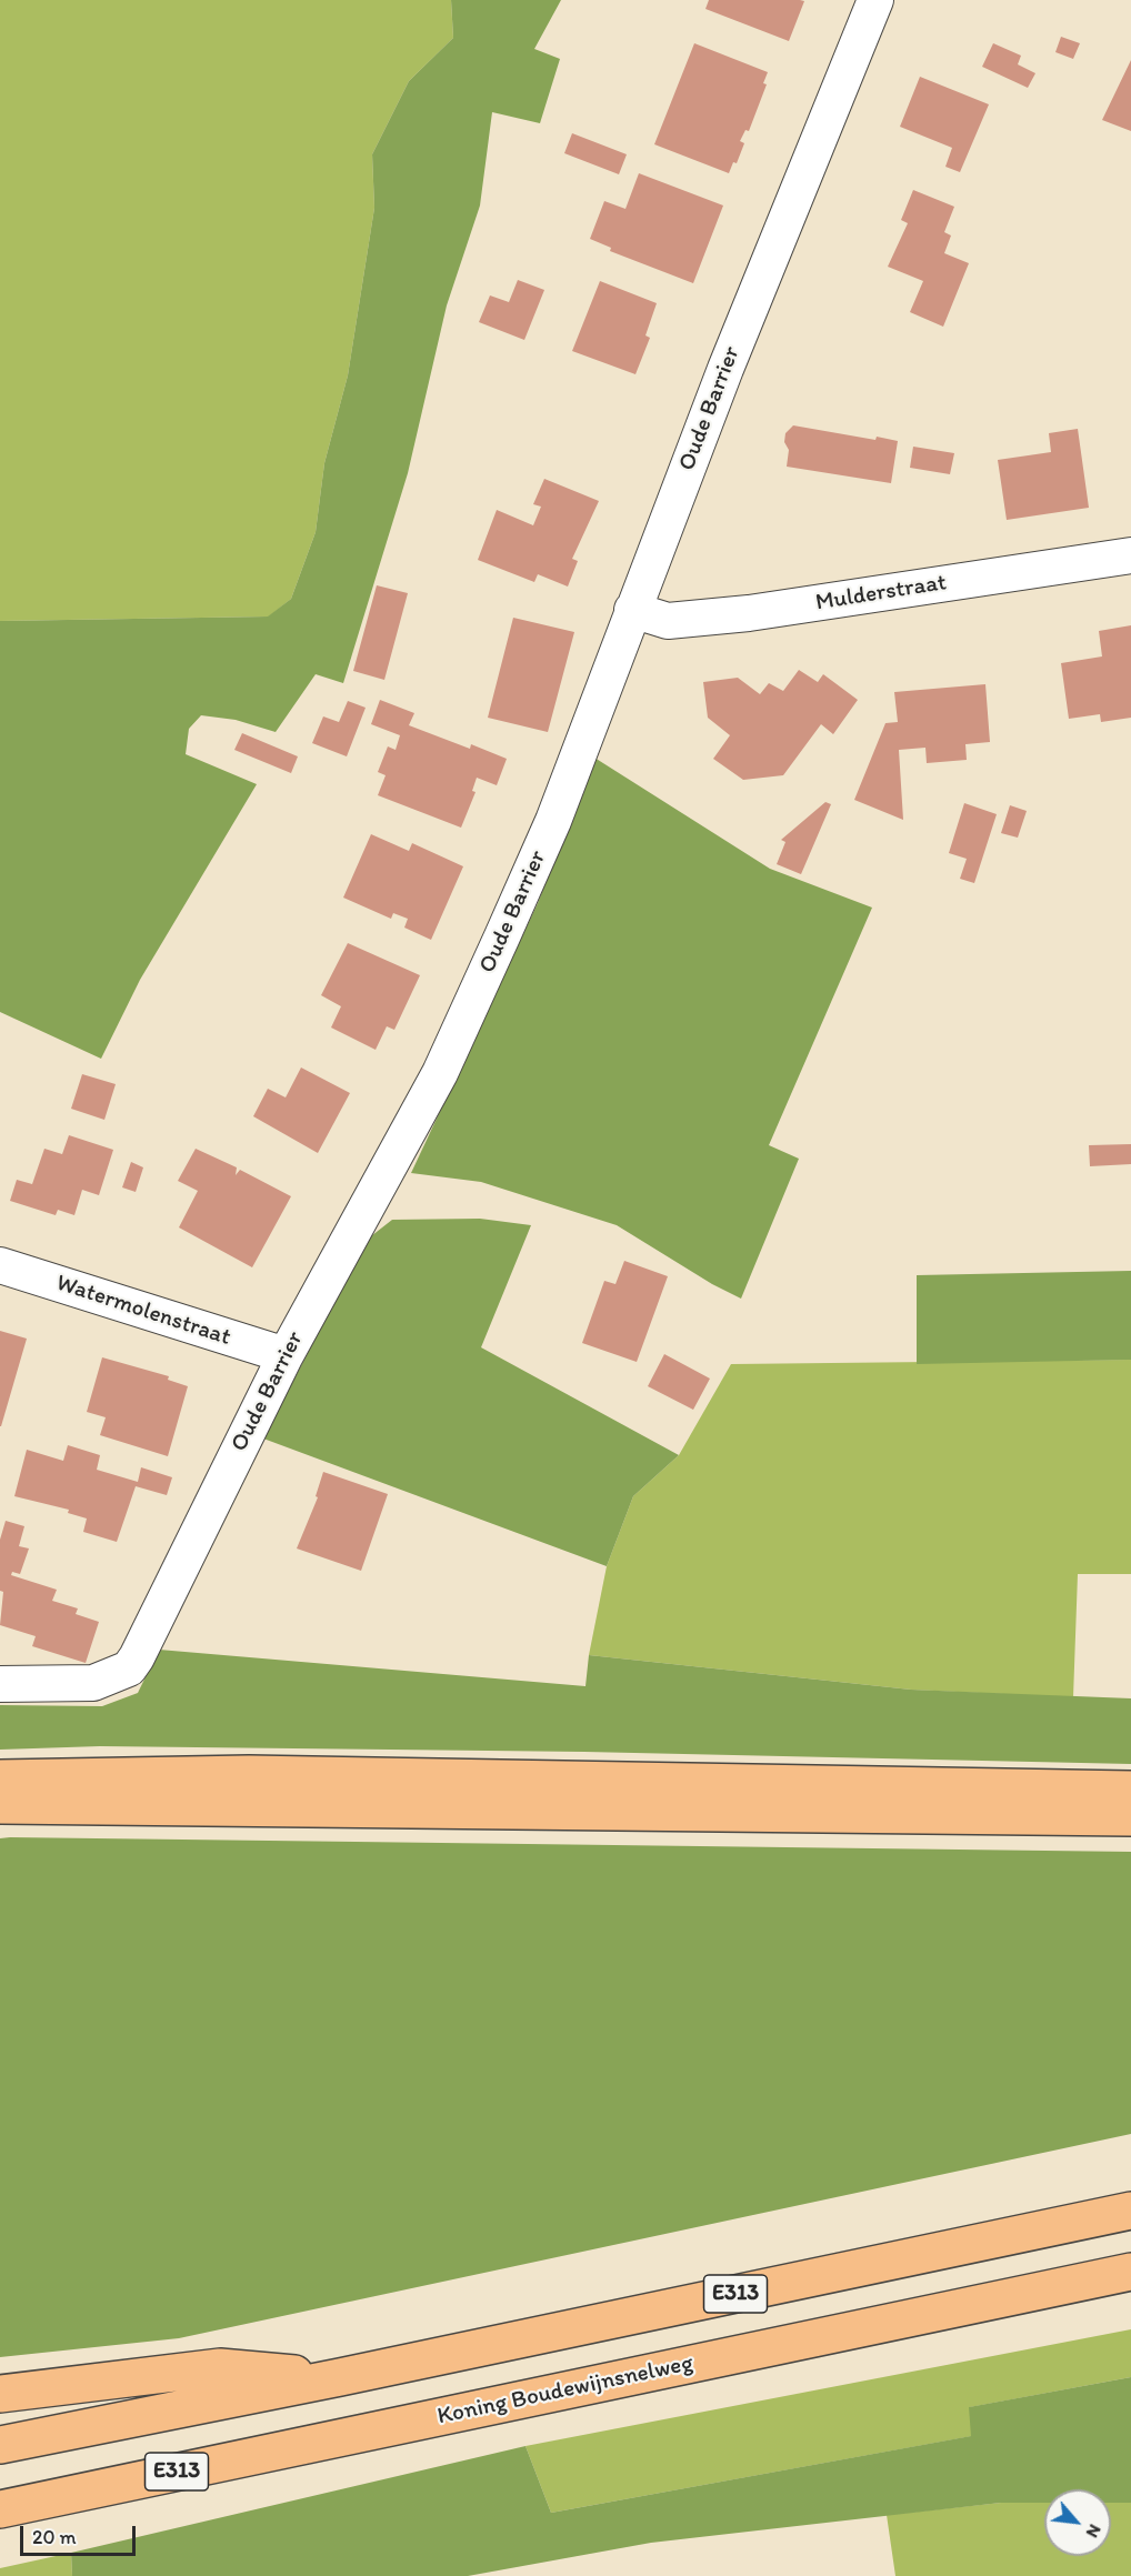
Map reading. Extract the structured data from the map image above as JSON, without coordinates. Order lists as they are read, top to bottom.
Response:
{
  "streets": {
    "highway": ["E313", "Koning Boudewijnsnelweg"],
    "street": ["Oude Barrier", "Mulderstraat", "Watermolenstraat"]
  },
  "crossings": [
    ["Oude Barrier", "Mulderstraat"],
    ["Oude Barrier", "Watermolenstraat"]
  ],
  "scale_bar": "20 m",
  "north": "bottom right"
}
